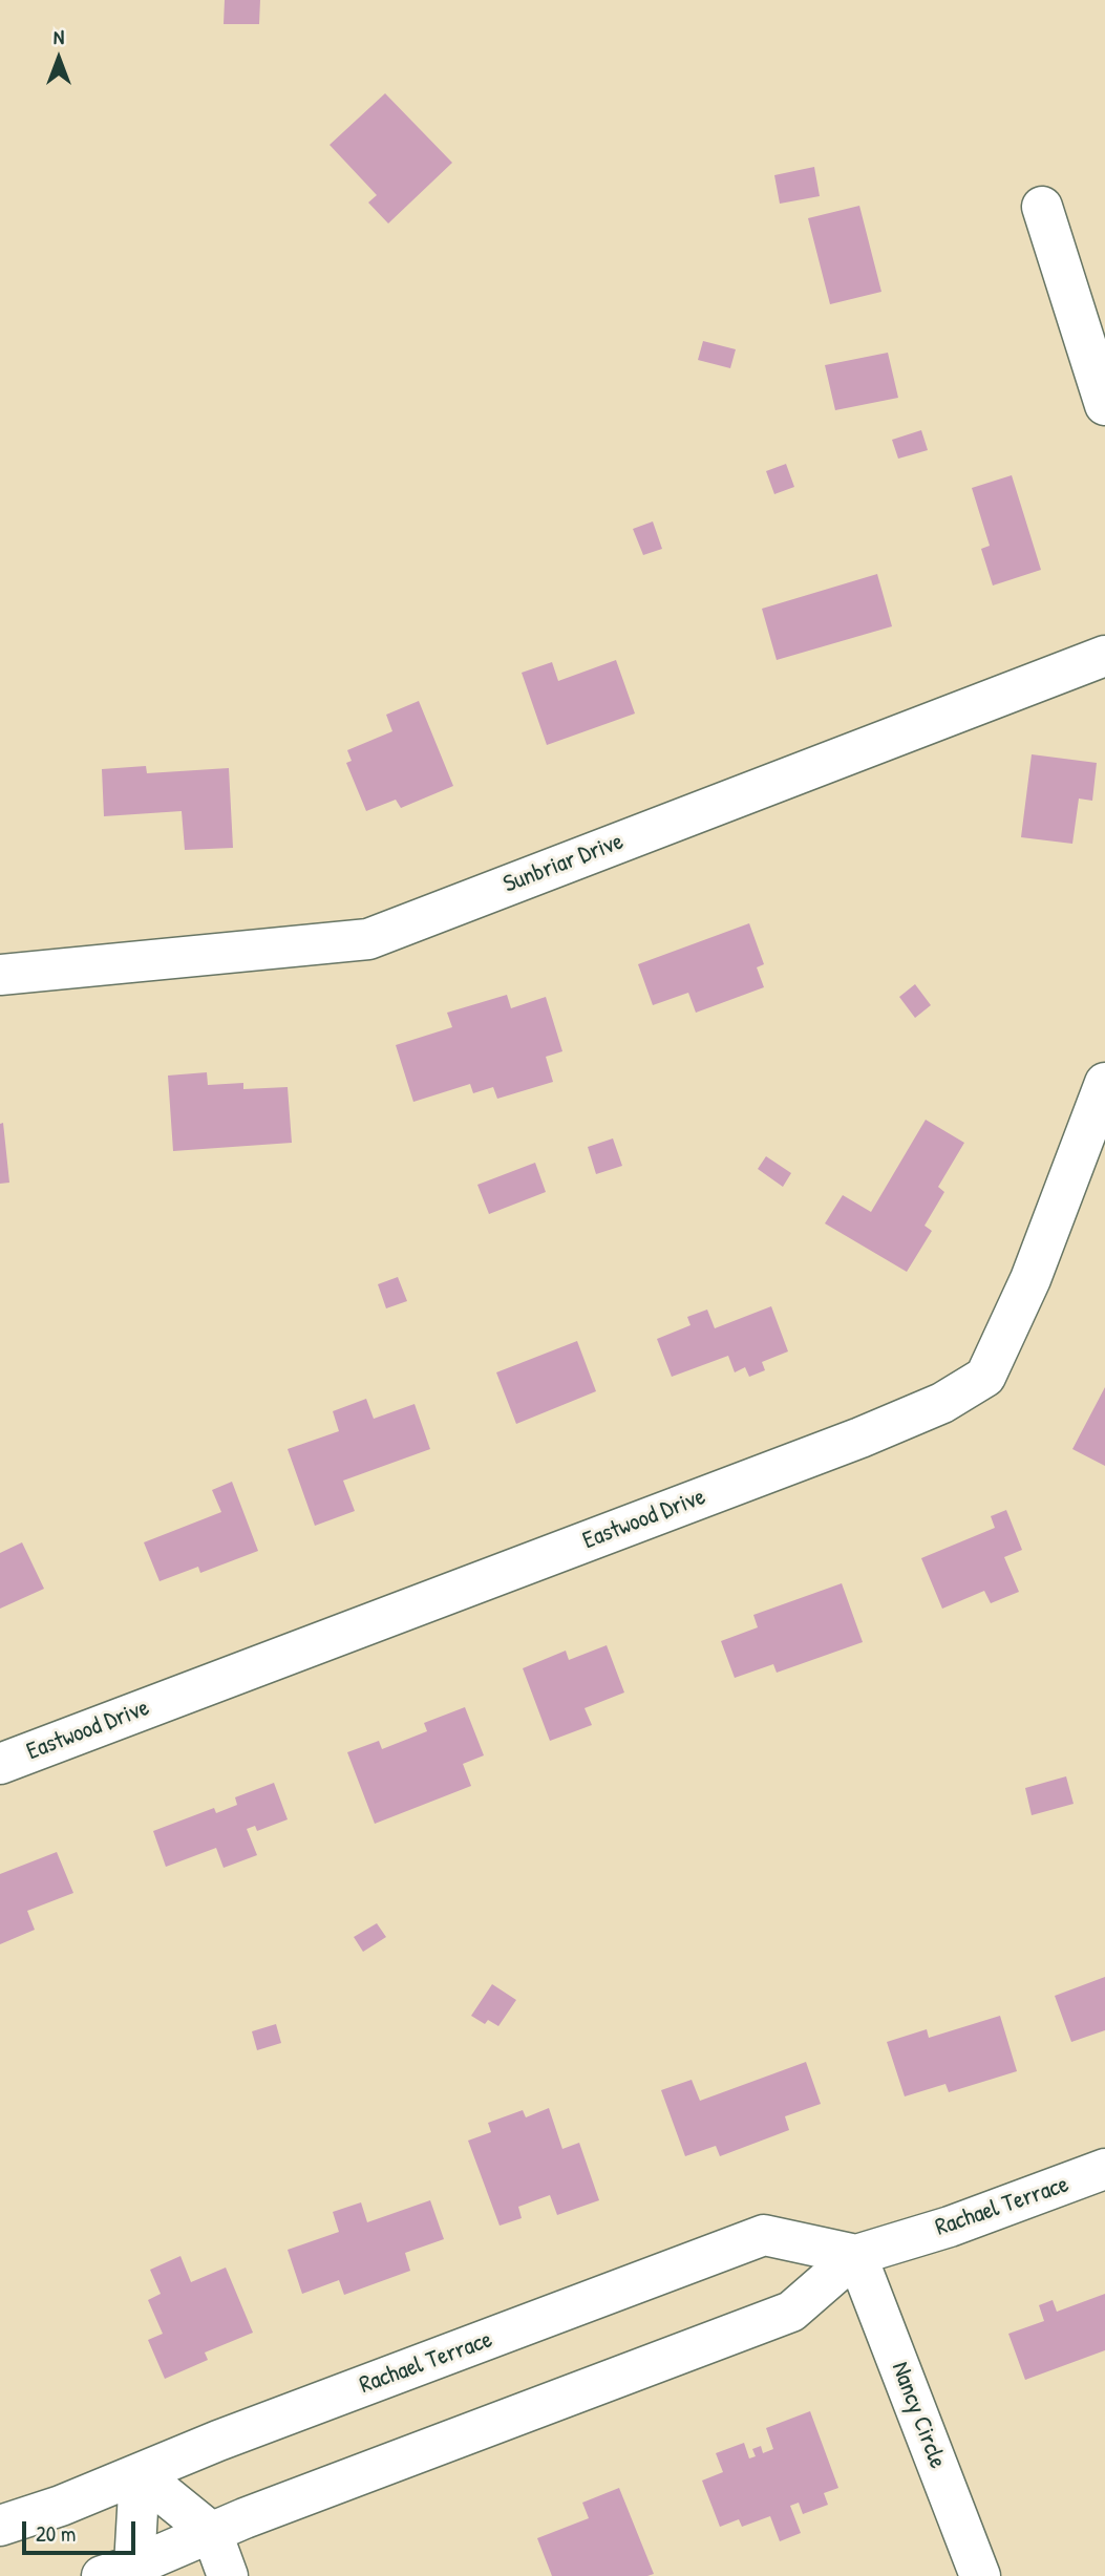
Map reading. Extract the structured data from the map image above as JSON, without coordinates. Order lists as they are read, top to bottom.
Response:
{
  "streets": {
    "street": [
      "Sunbriar Drive",
      "Eastwood Drive",
      "Rachael Terrace",
      "Nancy Circle"
    ]
  },
  "crossings": [
    ["Rachael Terrace", "Nancy Circle"]
  ],
  "scale_bar": "20 m",
  "north": "top"
}
